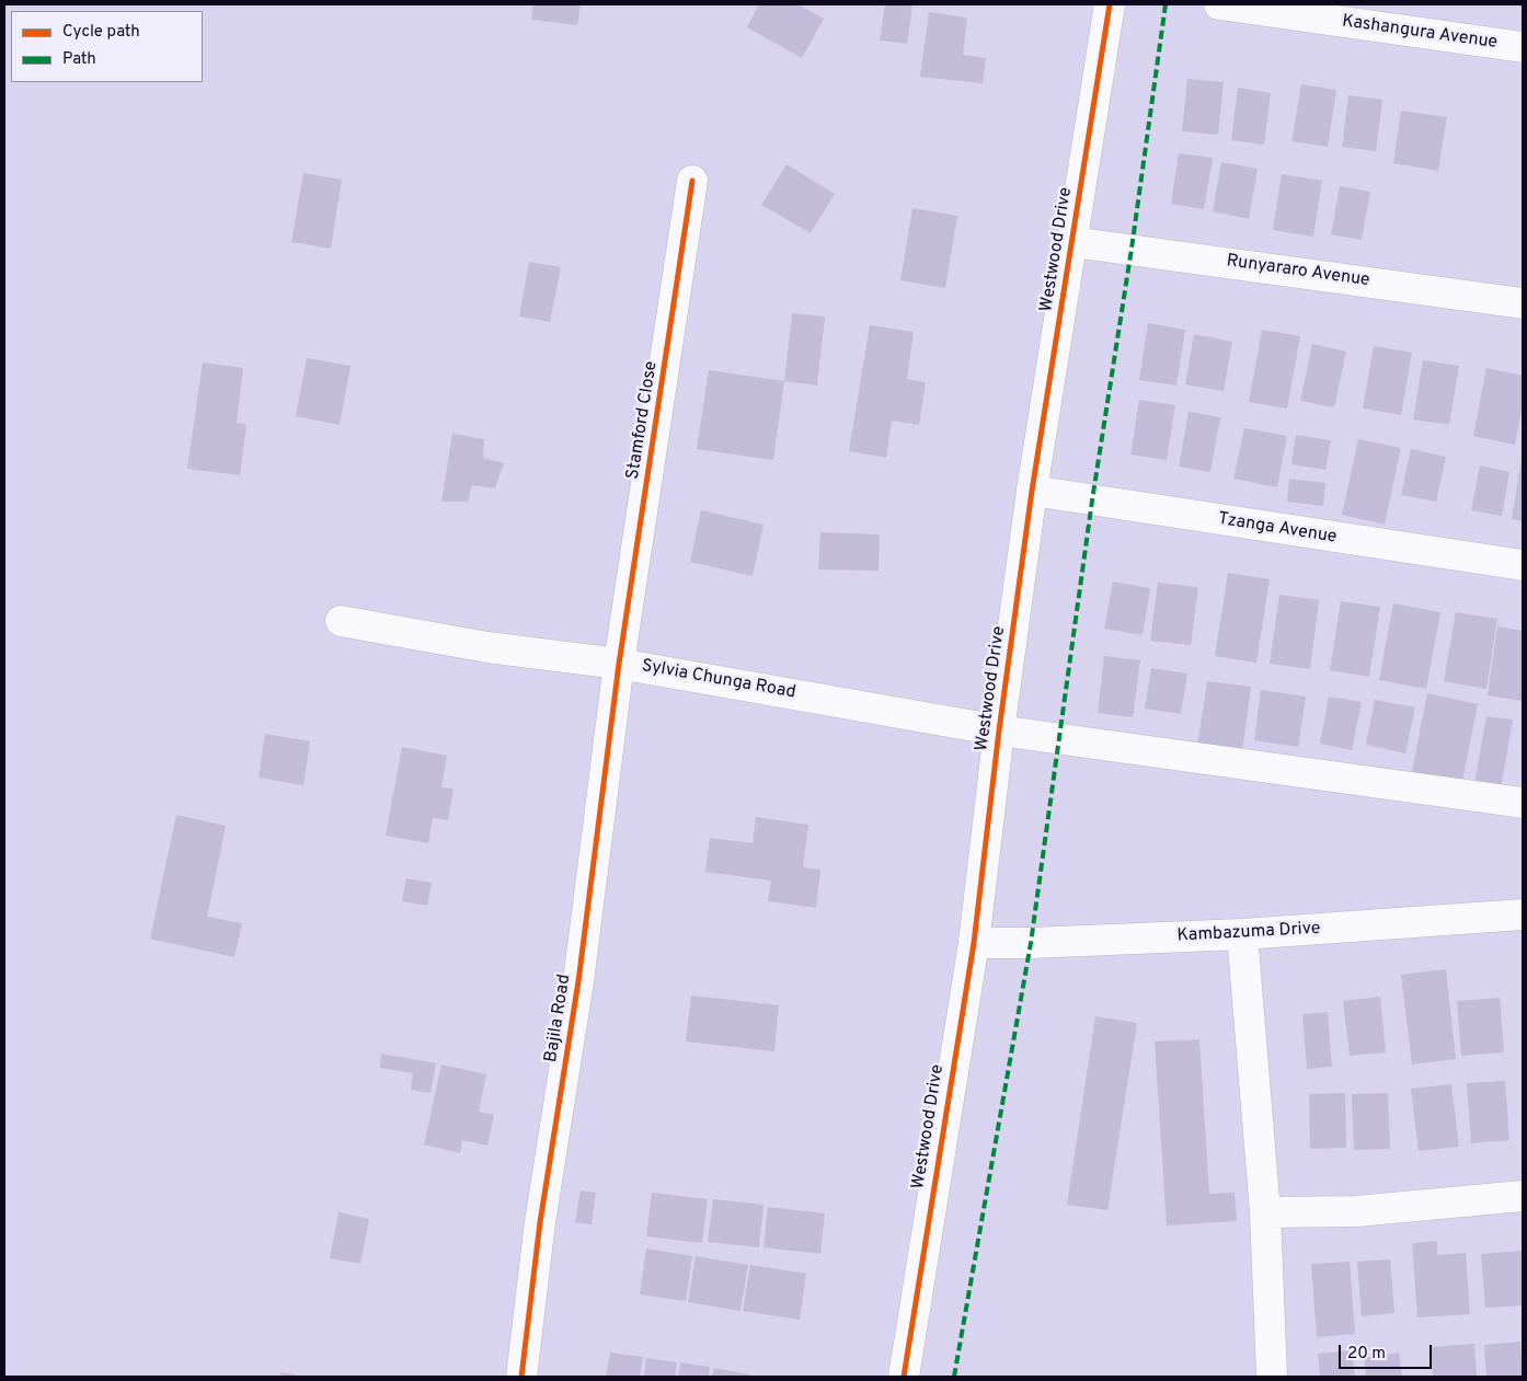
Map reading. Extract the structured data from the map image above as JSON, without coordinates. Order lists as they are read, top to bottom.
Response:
{
  "streets": {
    "street": [
      "Kashangura Avenue",
      "Westwood Drive",
      "Runyararo Avenue",
      "Stamford Close",
      "Tzanga Avenue",
      "Sylvia Chunga Road",
      "Kambazuma Drive",
      "Bajila Road"
    ]
  },
  "crossings": [
    ["Westwood Drive", "Runyararo Avenue"],
    ["Westwood Drive", "Tzanga Avenue"],
    ["Westwood Drive", "Sylvia Chunga Road"],
    ["Westwood Drive", "Kambazuma Drive"],
    ["Stamford Close", "Sylvia Chunga Road"],
    ["Stamford Close", "Bajila Road"],
    ["Sylvia Chunga Road", "Bajila Road"]
  ],
  "legend": ["Cycle path", "Path"],
  "scale_bar": "20 m"
}
